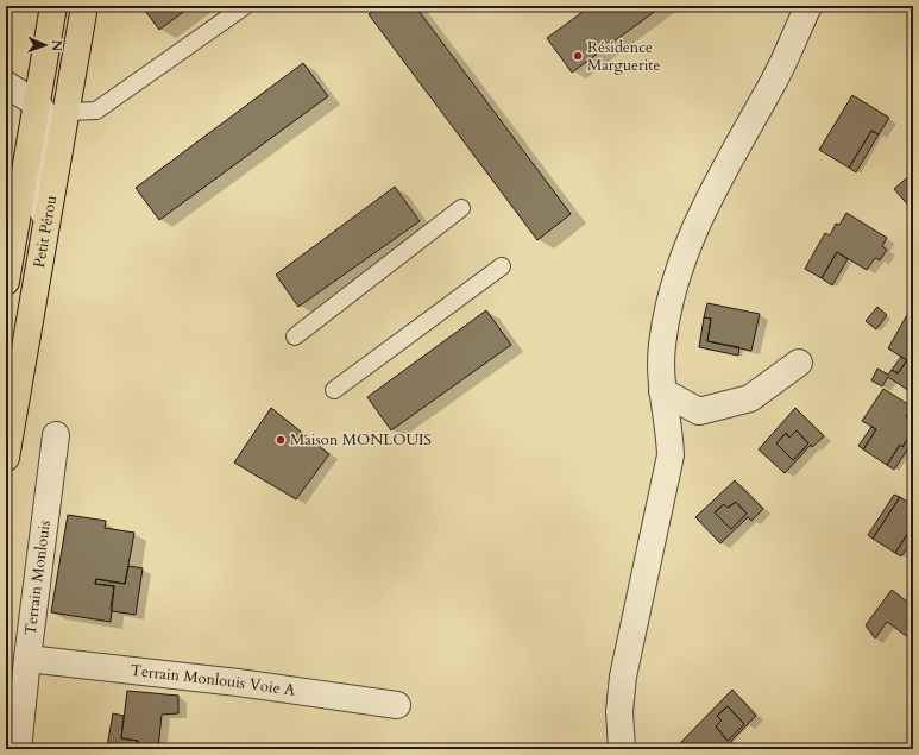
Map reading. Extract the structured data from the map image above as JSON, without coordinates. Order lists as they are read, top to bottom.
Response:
{
  "streets": {
    "highway": ["Petit Pérou"],
    "street": ["Terrain Monlouis", "Terrain Monlouis Voie A"]
  },
  "crossings": [
    ["Terrain Monlouis", "Terrain Monlouis Voie A"]
  ],
  "places": ["Résidence Marguerite", "Maison MONLOUIS"],
  "north": "right"
}
